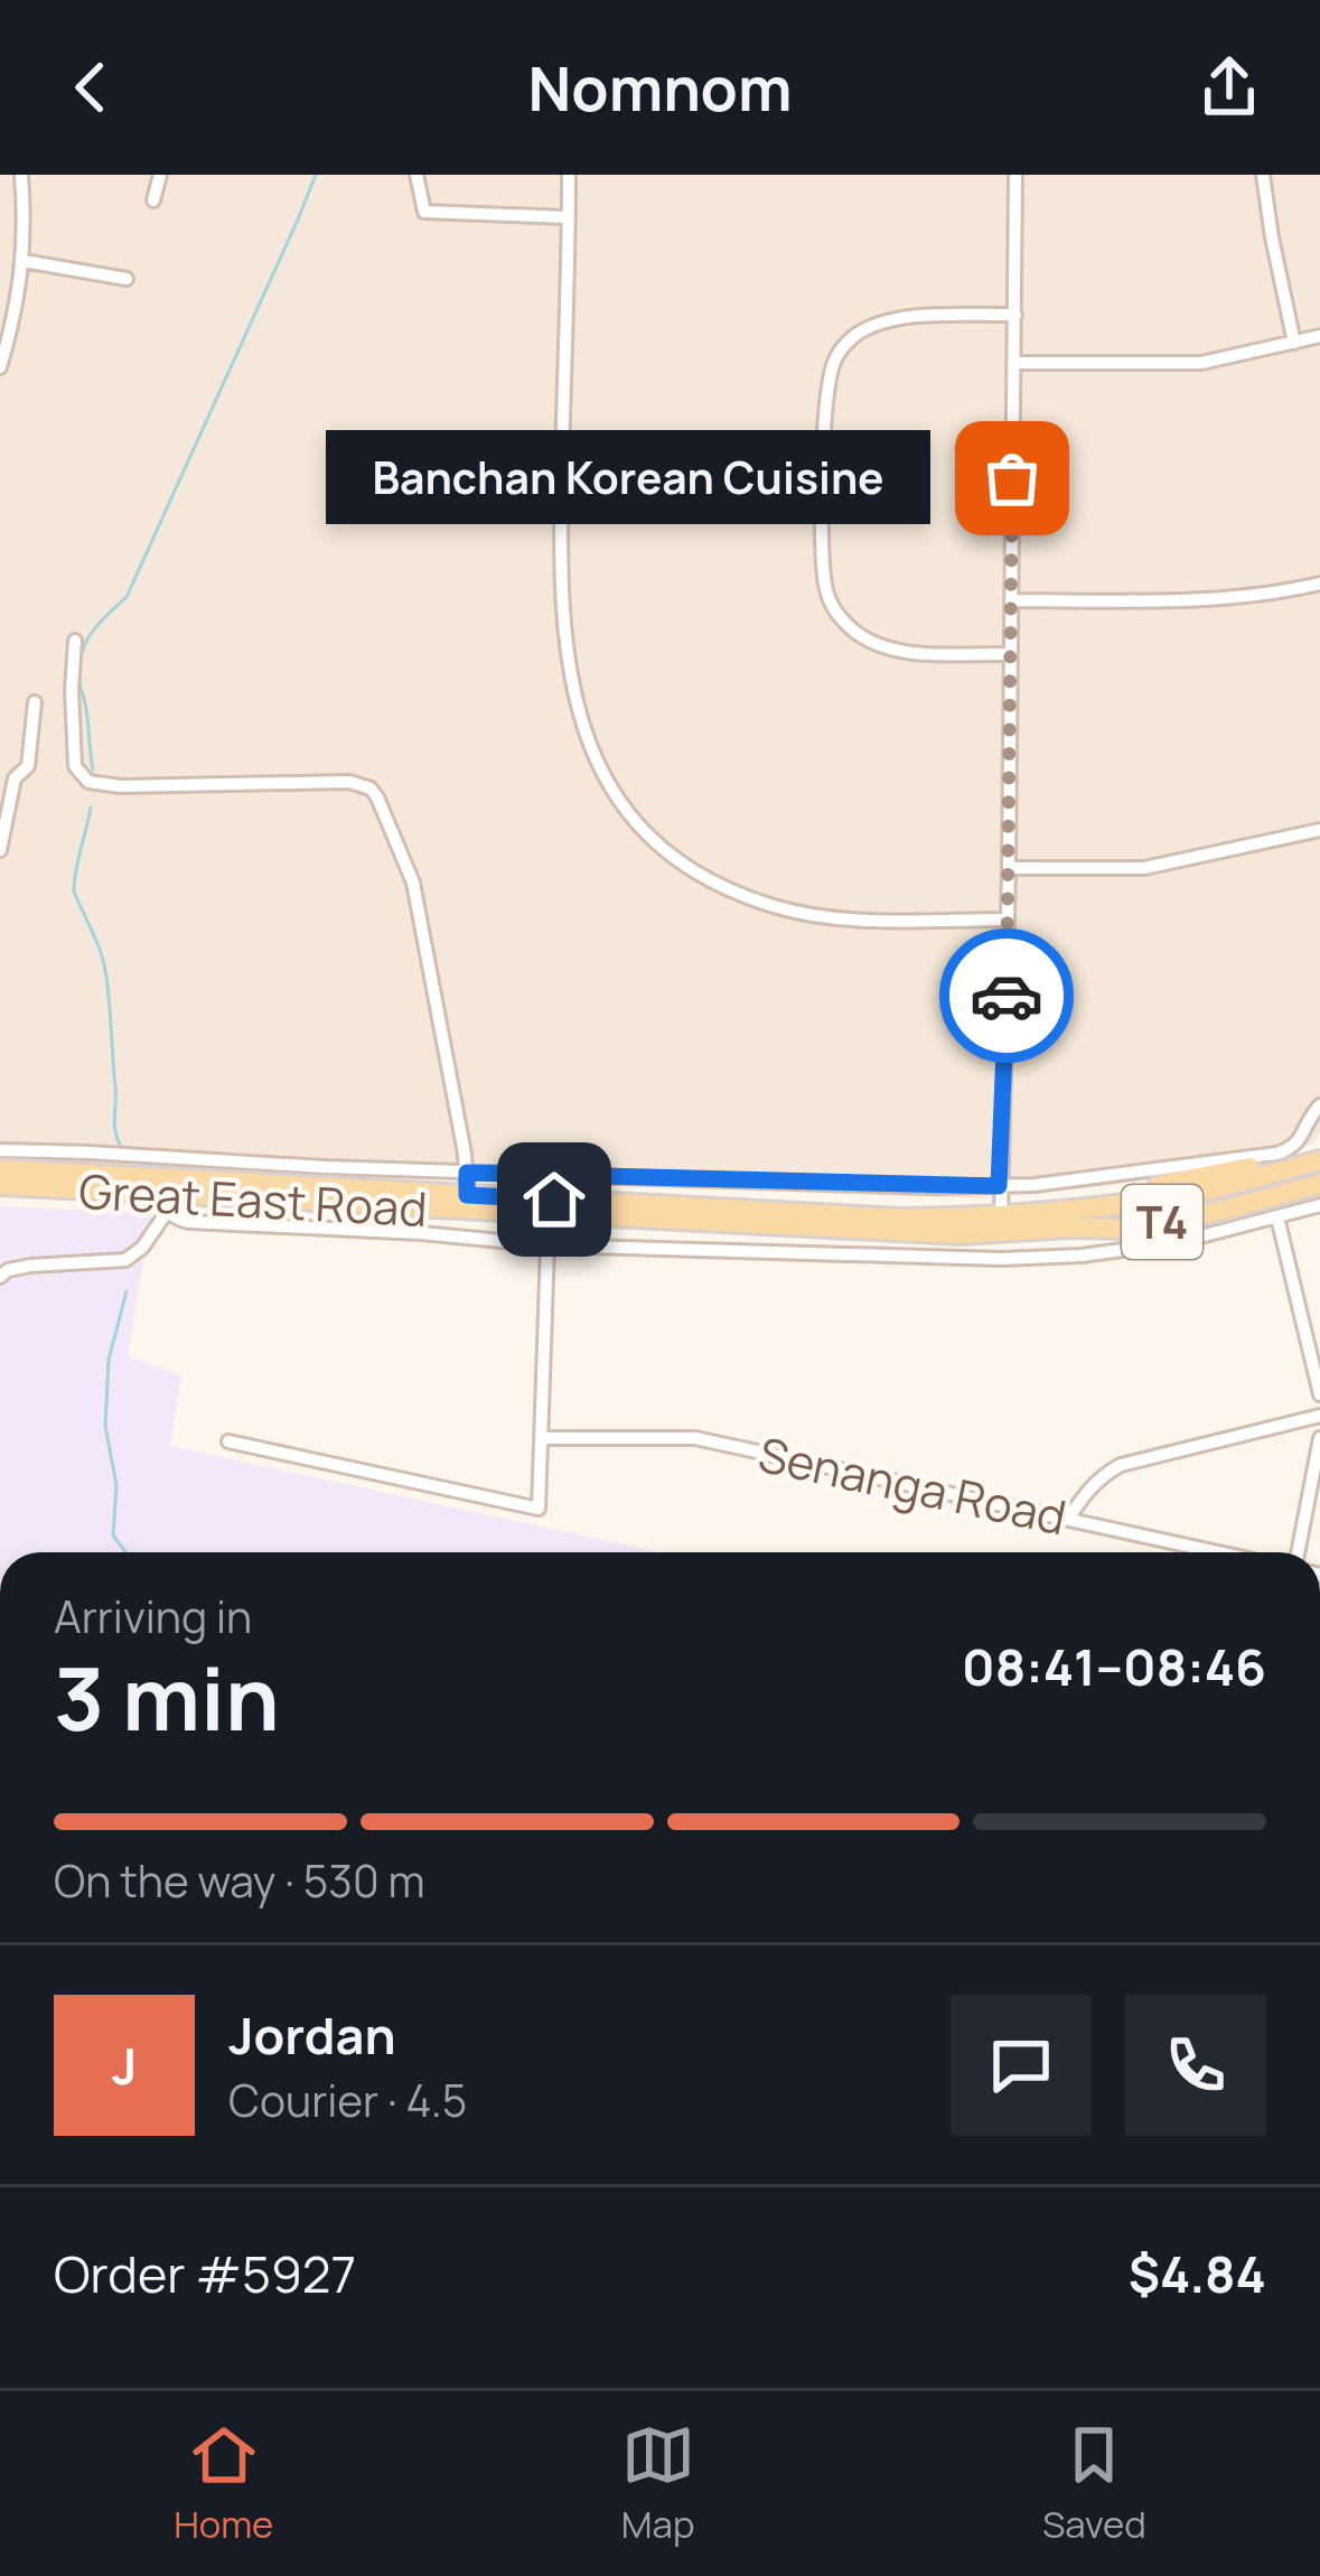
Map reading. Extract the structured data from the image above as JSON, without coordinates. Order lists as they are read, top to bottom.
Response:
{
  "streets": {
    "main road": ["Great East Road", "T4"],
    "street": ["Senanga Road"]
  },
  "places": ["Banchan Korean Cuisine"],
  "page": {
    "header": "Nomnom",
    "bubble": "Banchan Korean Cuisine",
    "heading": ["3 min", "Arriving in", "08:41–08:46"],
    "panel": [
      "Jordan",
      "Courier · 4.5",
      "Order #5927",
      "$4.84"
    ],
    "bar": "On the way · 530 m",
    "round": "J",
    "tabs": ["Home", "Map", "Saved"]
  }
}
